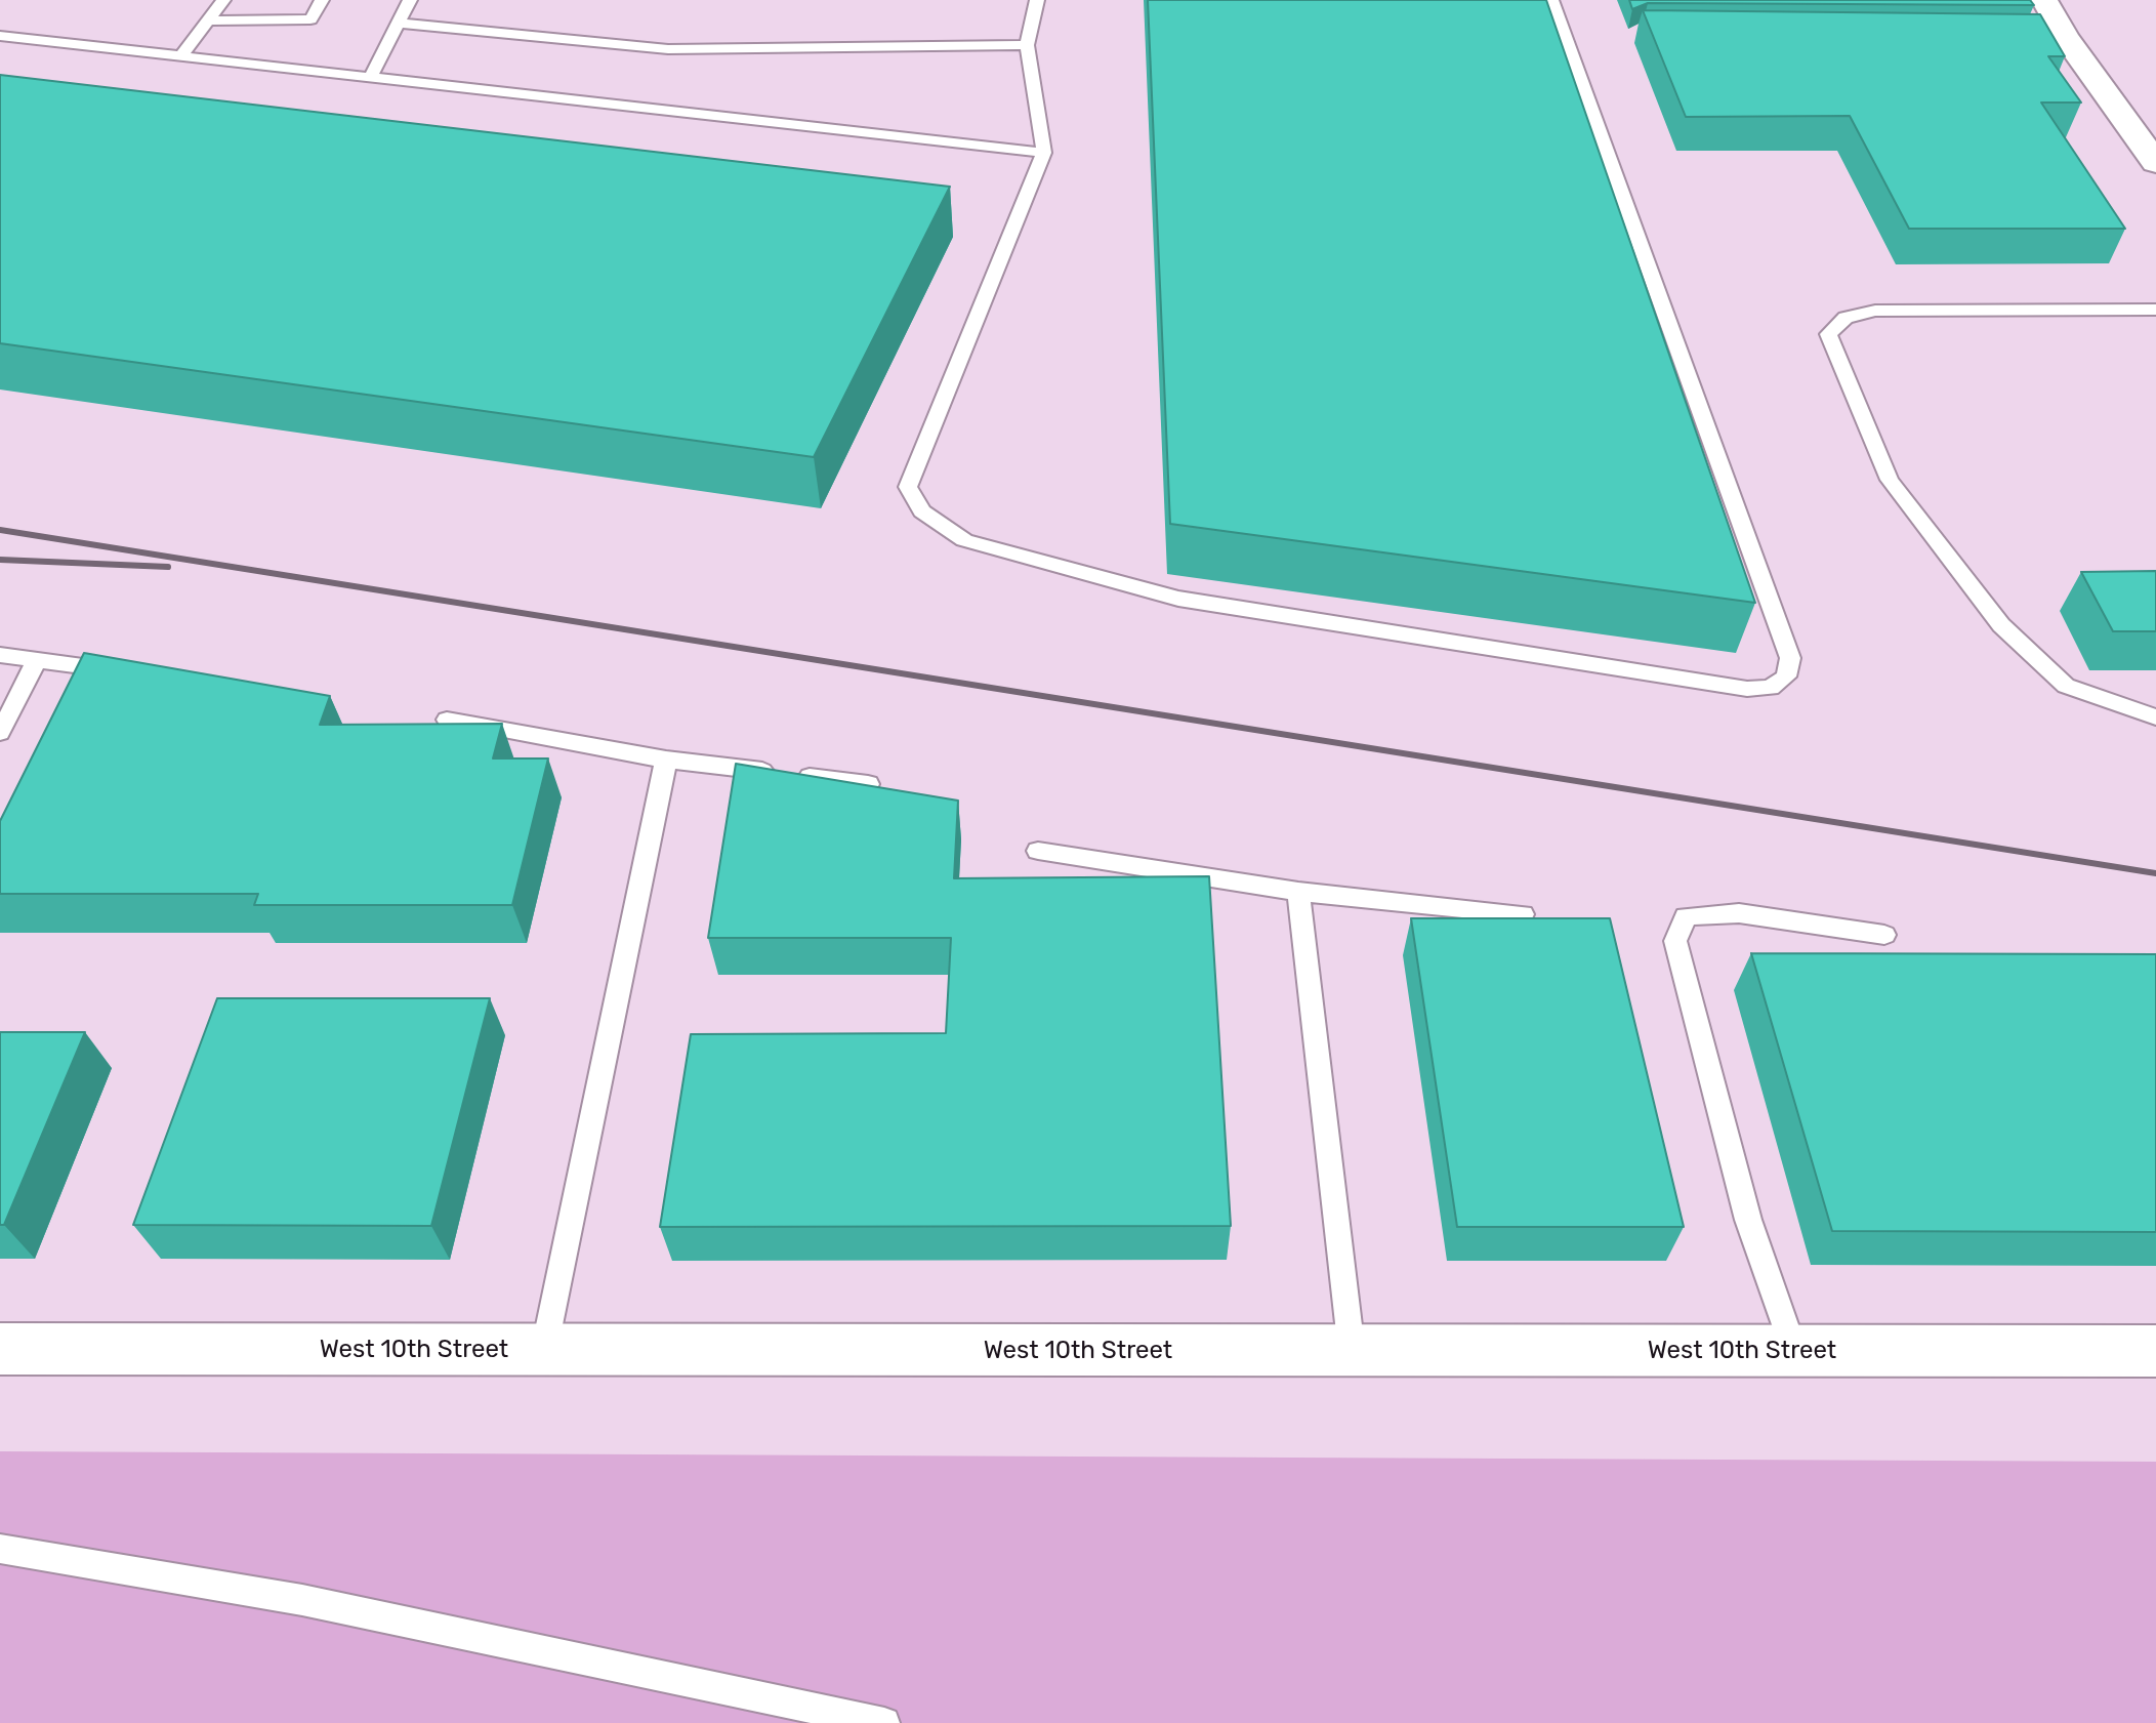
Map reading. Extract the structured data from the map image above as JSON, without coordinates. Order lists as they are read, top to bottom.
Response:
{
  "streets": {
    "street": ["West 10th Street"]
  }
}
